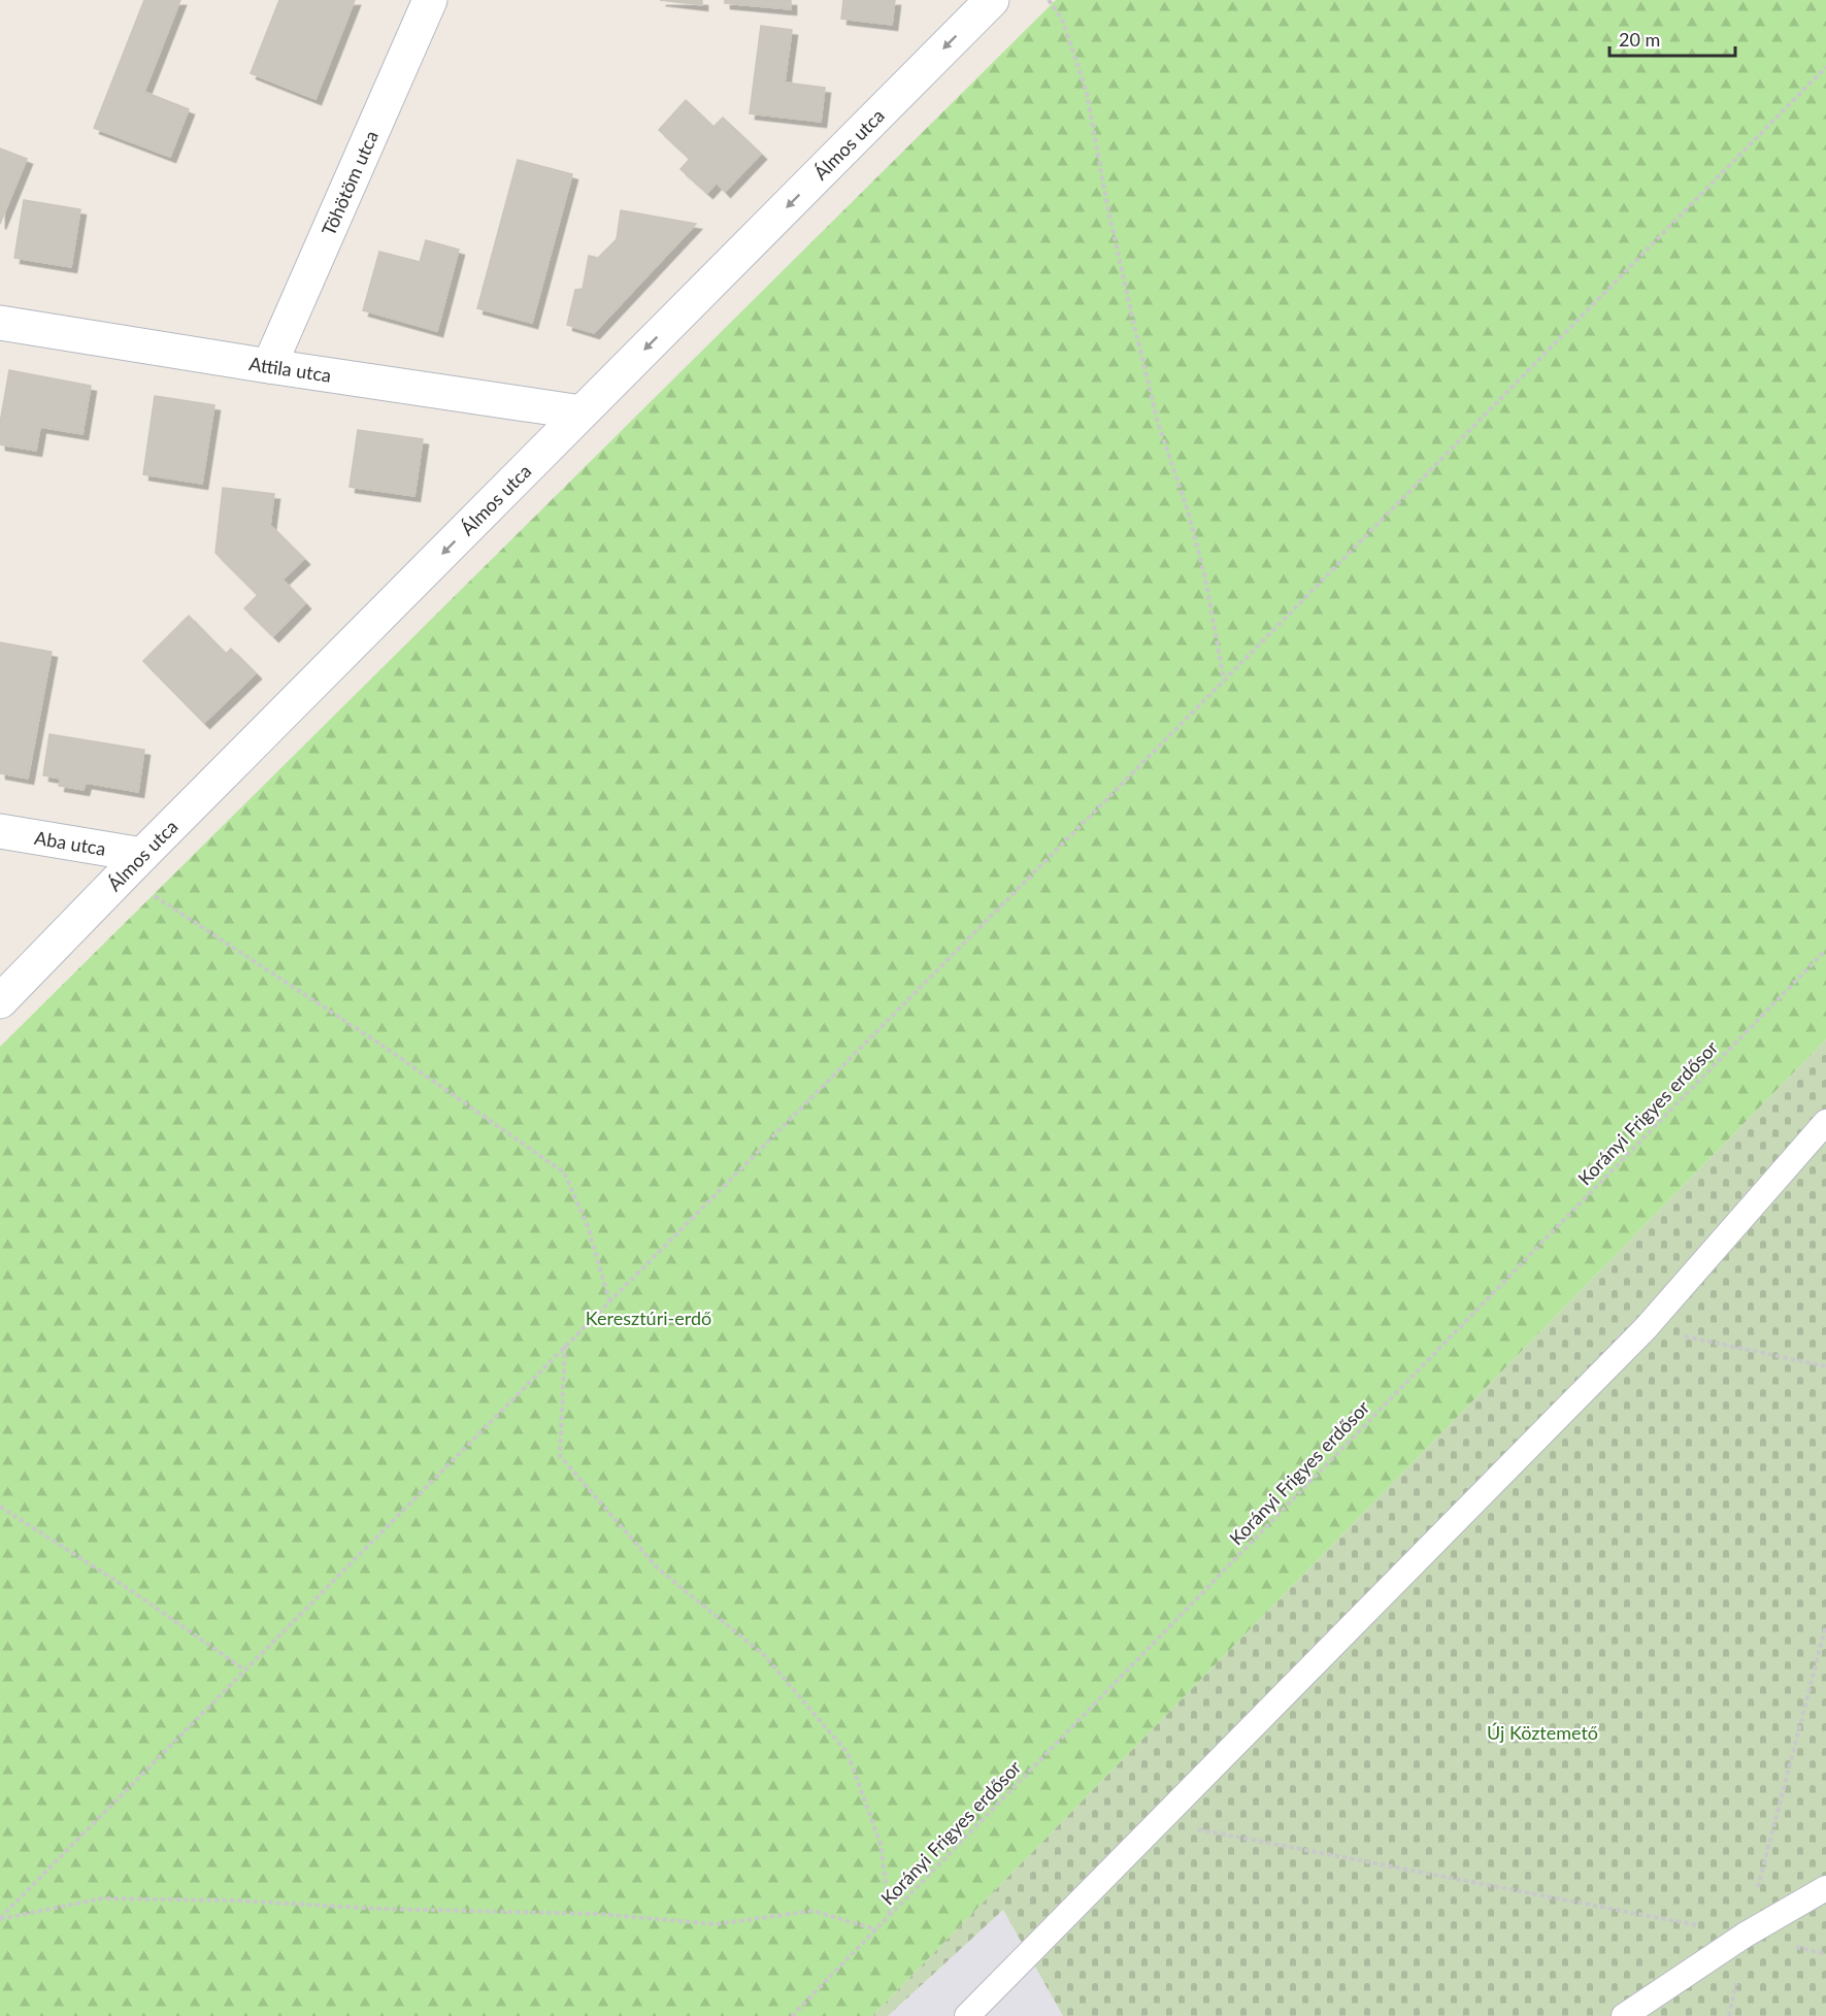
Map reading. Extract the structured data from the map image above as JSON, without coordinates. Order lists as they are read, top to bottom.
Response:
{
  "streets": {
    "street": [
      "Álmos utca",
      "Töhötöm utca",
      "Attila utca",
      "Aba utca"
    ],
    "path": ["Korányi Frigyes erdősor"]
  },
  "crossings": [
    ["Álmos utca", "Attila utca"],
    ["Álmos utca", "Aba utca"],
    ["Töhötöm utca", "Attila utca"]
  ],
  "one_way": ["Álmos utca"],
  "parks": ["Keresztúri-erdő", "Új Köztemető"],
  "scale_bar": "20 m"
}
